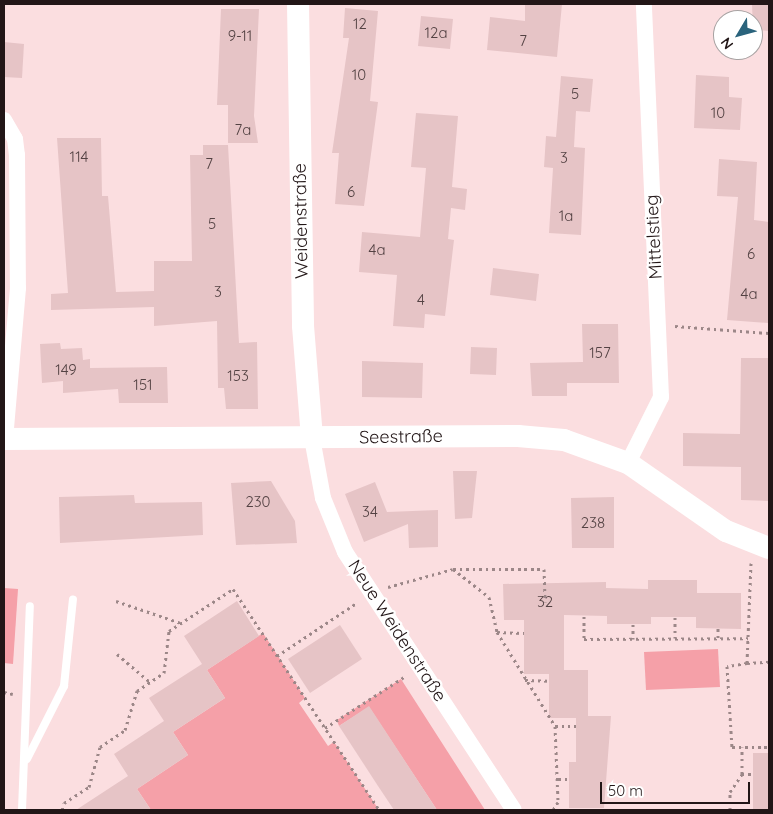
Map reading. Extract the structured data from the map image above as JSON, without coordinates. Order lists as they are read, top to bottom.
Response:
{
  "streets": {
    "street": [
      "Weidenstraße",
      "Mittelstieg",
      "Seestraße",
      "Neue Weidenstraße"
    ]
  },
  "crossings": [
    ["Weidenstraße", "Seestraße"],
    ["Weidenstraße", "Neue Weidenstraße"],
    ["Mittelstieg", "Seestraße"],
    ["Seestraße", "Neue Weidenstraße"]
  ],
  "house_numbers": [
    "12",
    "12a",
    "9-11",
    "7",
    "10",
    "5",
    "10",
    "7a",
    "114",
    "3",
    "7",
    "6",
    "1a",
    "5",
    "4a",
    "6",
    "3",
    "4a",
    "4",
    "157",
    "149",
    "153",
    "151",
    "230",
    "34",
    "238",
    "32"
  ],
  "scale_bar": "50 m",
  "north": "bottom left"
}
